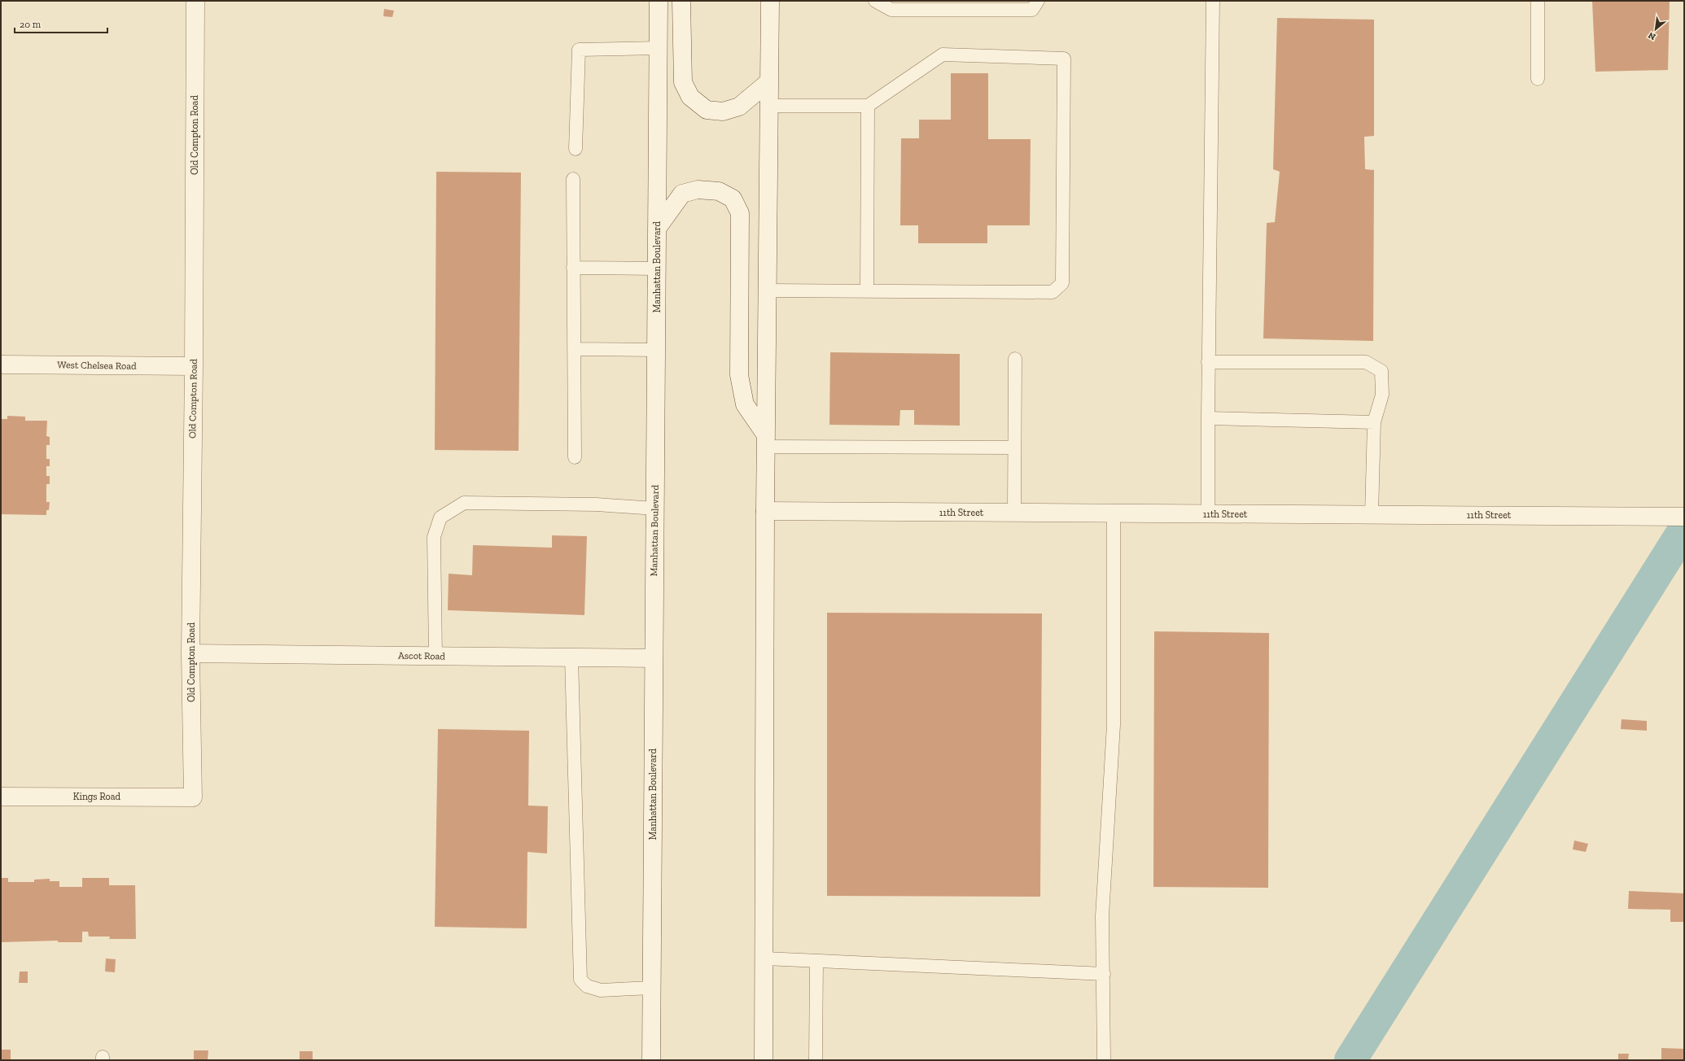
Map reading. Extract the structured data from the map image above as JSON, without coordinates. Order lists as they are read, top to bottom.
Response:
{
  "streets": {
    "street": [
      "Old Compton Road",
      "Manhattan Boulevard",
      "West Chelsea Road",
      "11th Street",
      "Ascot Road",
      "Kings Road"
    ]
  },
  "crossings": [
    ["Old Compton Road", "West Chelsea Road"],
    ["Old Compton Road", "Ascot Road"],
    ["Old Compton Road", "Kings Road"],
    ["Manhattan Boulevard", "Ascot Road"]
  ],
  "scale_bar": "20 m",
  "north": "bottom left"
}
